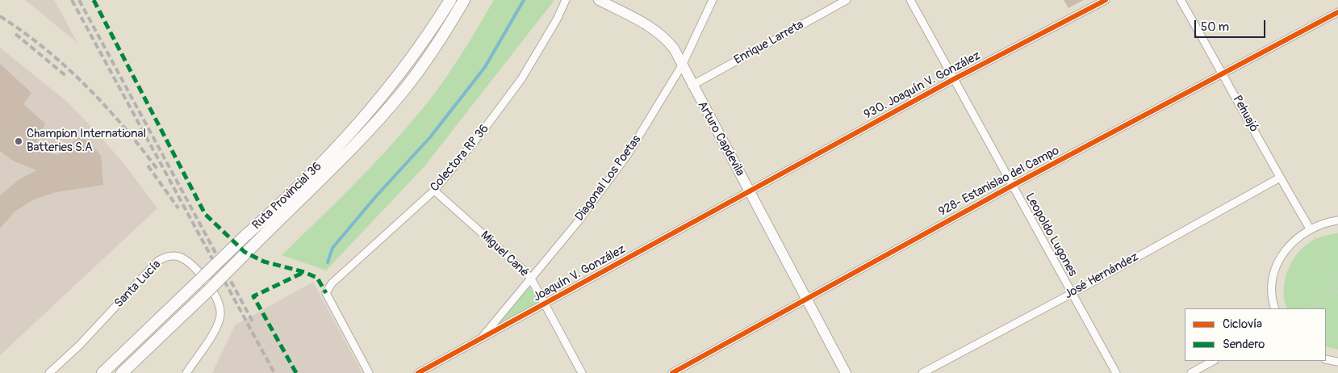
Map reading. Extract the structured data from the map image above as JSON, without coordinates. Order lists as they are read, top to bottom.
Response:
{
  "streets": {
    "main road": ["Ruta Provincial 36"],
    "street": [
      "Enrique Larreta",
      "930. Joaquín V. González",
      "Pehuajó",
      "Arturo Capdevila",
      "Colectora RP 36",
      "Diagonal Los Poetas",
      "928- Estanislao del Campo",
      "Leopoldo Lugones",
      "Miguel Cané",
      "Joaquín V. González",
      "José Hernández",
      "Santa Lucía"
    ]
  },
  "crossings": [
    ["Enrique Larreta", "Arturo Capdevila"],
    ["930. Joaquín V. González", "Arturo Capdevila"],
    ["930. Joaquín V. González", "Leopoldo Lugones"],
    ["930. Joaquín V. González", "Joaquín V. González"],
    ["Pehuajó", "928- Estanislao del Campo"],
    ["Pehuajó", "José Hernández"],
    ["Arturo Capdevila", "Diagonal Los Poetas"],
    ["Arturo Capdevila", "928- Estanislao del Campo"],
    ["Arturo Capdevila", "Joaquín V. González"],
    ["Colectora RP 36", "Miguel Cané"],
    ["Diagonal Los Poetas", "Miguel Cané"],
    ["Diagonal Los Poetas", "Joaquín V. González"],
    ["928- Estanislao del Campo", "Leopoldo Lugones"],
    ["Leopoldo Lugones", "José Hernández"],
    ["Miguel Cané", "Joaquín V. González"]
  ],
  "places": ["Champion International Batteries S.A"],
  "legend": ["Ciclovía", "Sendero"],
  "scale_bar": "50 m"
}
